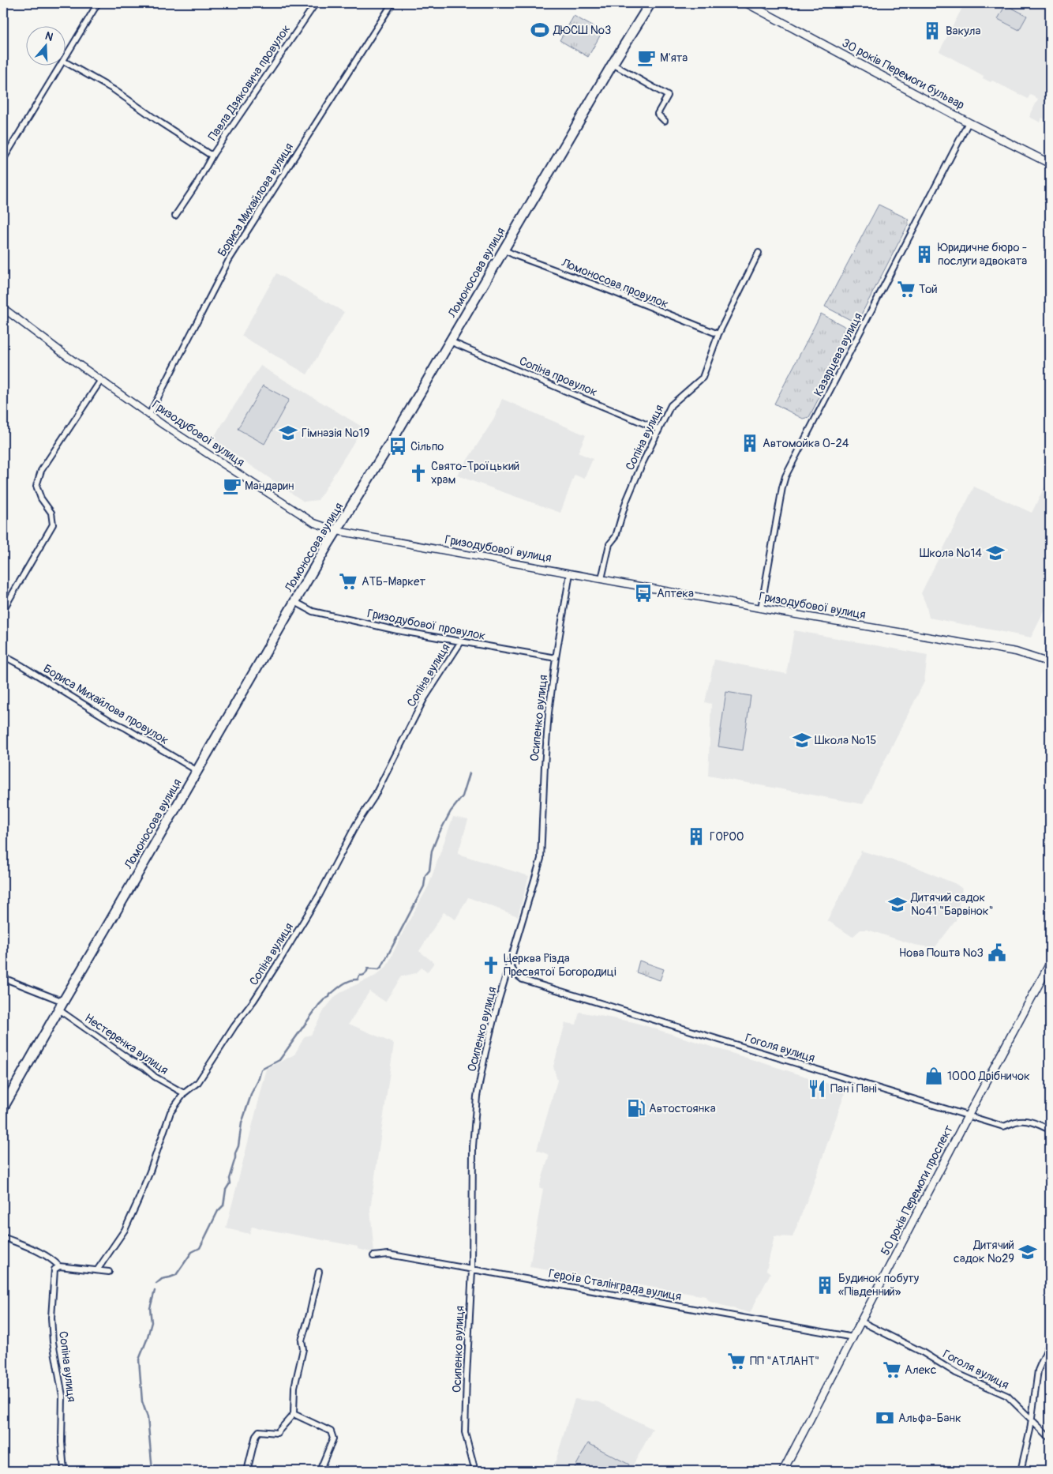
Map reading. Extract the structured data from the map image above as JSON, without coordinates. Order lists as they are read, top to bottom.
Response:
{
  "streets": {
    "highway": ["Ломоносова вулиця"],
    "main road": ["30 років Перемоги бульвар", "50 років Перемоги проспект"],
    "street": [
      "Павла Дзяковича провулок",
      "Бориса Михайлова вулиця",
      "Ломоносова провулок",
      "Казарцева вулиця",
      "Сопіна провулок",
      "Гризодубової вулиця",
      "Сопіна вулиця",
      "Гризодубової провулок",
      "Бориса Михайлова провулок",
      "Осипенко вулиця",
      "Нестеренка вулиця",
      "Гоголя вулиця",
      "Героїв Сталінграда вулиця"
    ]
  },
  "crossings": [
    ["30 років Перемоги бульвар", "Казарцева вулиця"],
    ["Бориса Михайлова вулиця", "Гризодубової вулиця"],
    ["Ломоносова вулиця", "Ломоносова провулок"],
    ["Ломоносова вулиця", "Сопіна провулок"],
    ["Ломоносова вулиця", "Гризодубової вулиця"],
    ["Ломоносова вулиця", "Гризодубової провулок"],
    ["Ломоносова вулиця", "Бориса Михайлова провулок"],
    ["Ломоносова вулиця", "Нестеренка вулиця"],
    ["Ломоносова провулок", "Сопіна вулиця"],
    ["Казарцева вулиця", "Гризодубової вулиця"],
    ["Сопіна провулок", "Сопіна вулиця"],
    ["Гризодубової вулиця", "Сопіна вулиця"],
    ["Гризодубової вулиця", "Осипенко вулиця"],
    ["Сопіна вулиця", "Гризодубової провулок"],
    ["Сопіна вулиця", "Нестеренка вулиця"],
    ["Гризодубової провулок", "Осипенко вулиця"],
    ["Осипенко вулиця", "Гоголя вулиця"],
    ["Осипенко вулиця", "Героїв Сталінграда вулиця"],
    ["Гоголя вулиця", "50 років Перемоги проспект"],
    ["50 років Перемоги проспект", "Героїв Сталінграда вулиця"]
  ],
  "places": {
    "sports": ["ДЮСШ №3"],
    "building": [
      "Вакула",
      "Юридичне бюро - послуги адвоката",
      "Автомойка 0-24",
      "ГОРОО",
      "Будинок побуту «Південний»"
    ],
    "cafe": ["М'ята", "Мандарин"],
    "supermarket": [
      "Той",
      "АТБ-Маркет",
      "ПП \"АТЛАНТ\"",
      "Алекс"
    ],
    "school or university": [
      "Гімназія №19",
      "Школа №14",
      "Школа №15",
      "Дитячий садок №41 \"Барвінок\"",
      "Дитячий садок №29"
    ],
    "bus stop": ["Сільпо", "Аптека"],
    "church": ["Свято-Троїцький храм", "Церква Різда Пресвятої Богородиці"],
    "public building": ["Нова Пошта №3"],
    "shop": ["1000 Дрібничок"],
    "restaurant": ["Пан і Пані"],
    "fuel station": ["Автостоянка"],
    "bank": ["Альфа-Банк"]
  },
  "north": "top"
}
